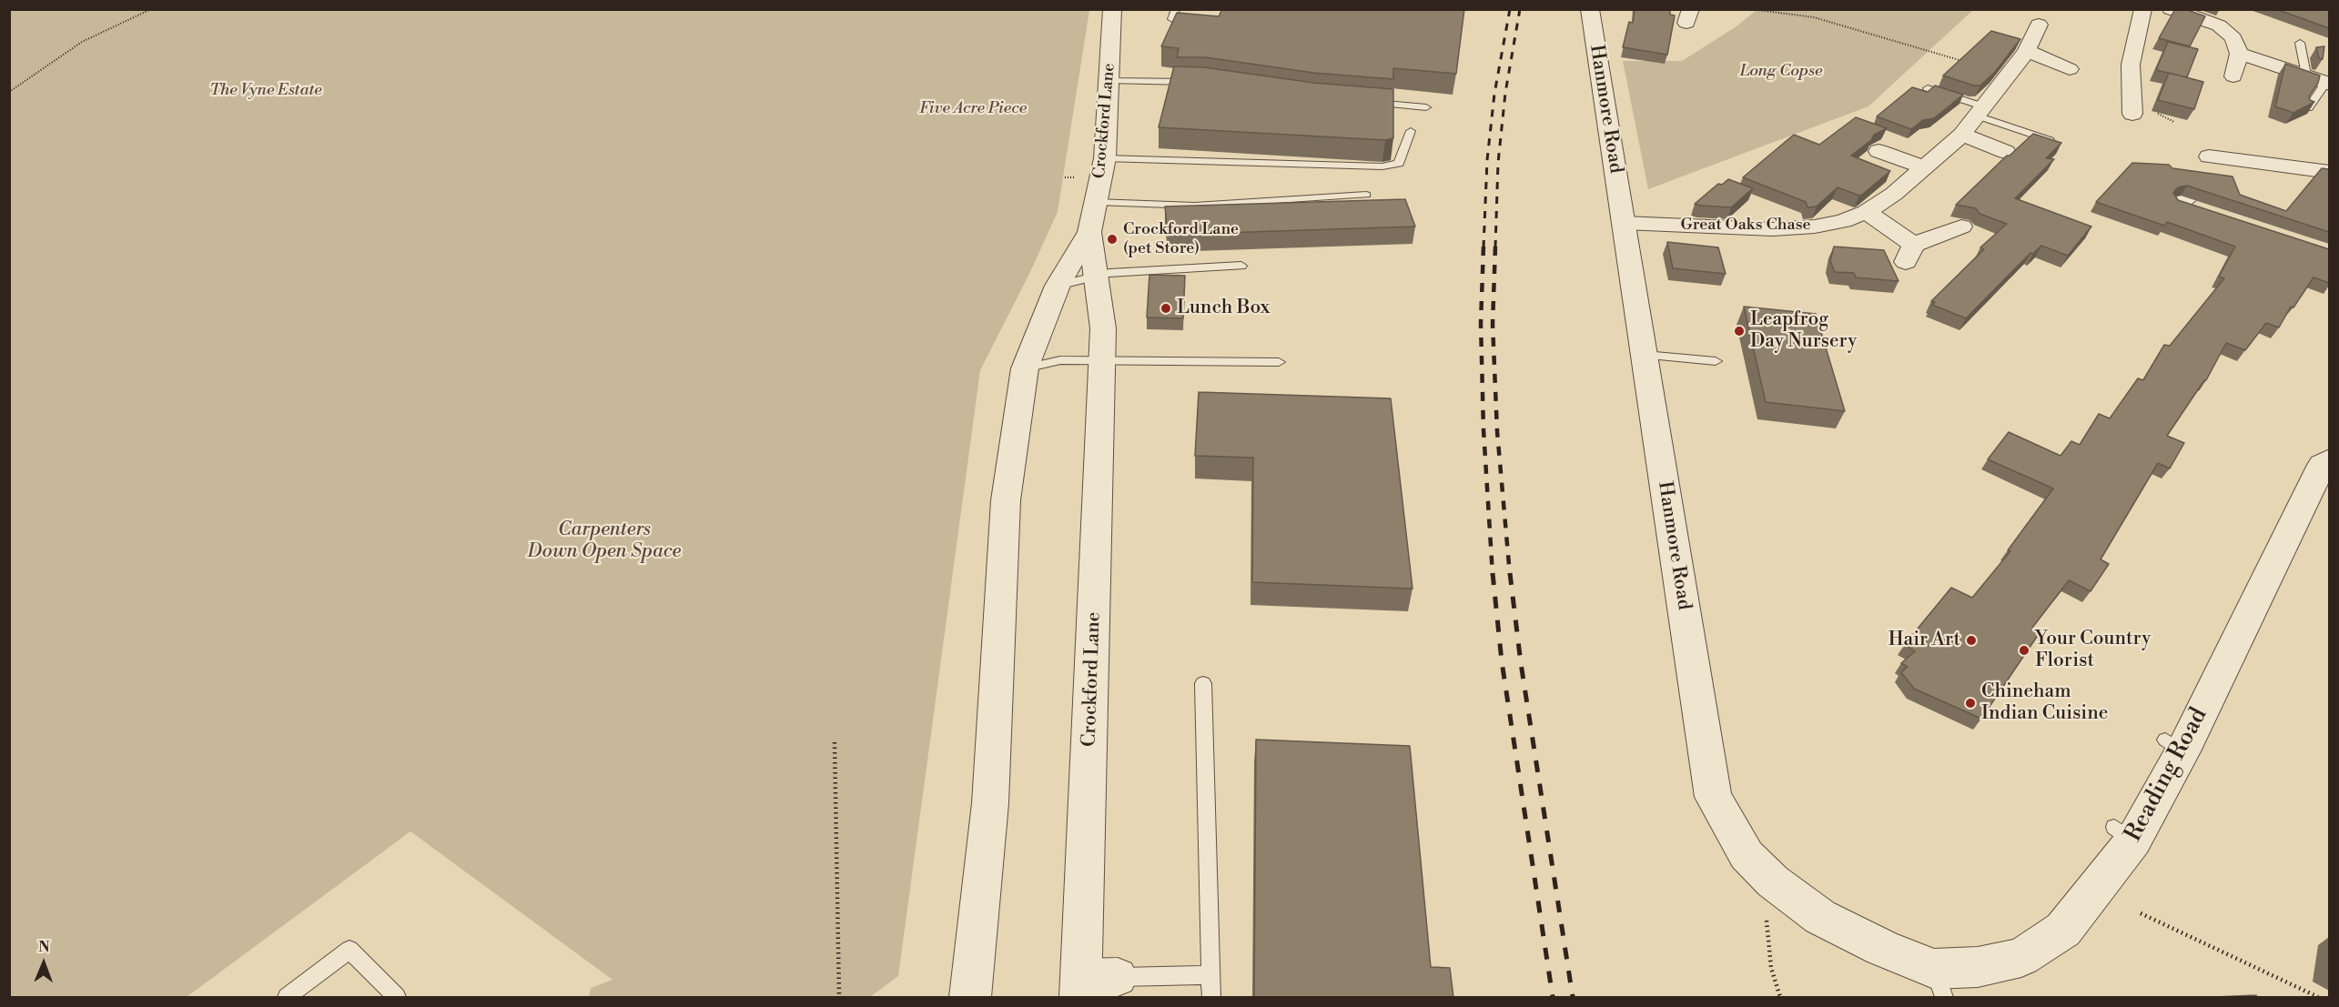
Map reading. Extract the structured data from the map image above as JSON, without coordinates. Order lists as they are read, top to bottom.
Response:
{
  "streets": {
    "street": [
      "Hanmore Road",
      "Crockford Lane",
      "Great Oaks Chase",
      "Reading Road"
    ]
  },
  "crossings": [
    ["Hanmore Road", "Great Oaks Chase"],
    ["Hanmore Road", "Reading Road"]
  ],
  "parks": [
    "Long Copse",
    "The Vyne Estate",
    "Five Acre Piece",
    "Carpenters Down Open Space"
  ],
  "places": [
    "Crockford Lane (pet Store)",
    "Lunch Box",
    "Leapfrog Day Nursery",
    "Hair Art",
    "Your Country Florist",
    "Chineham Indian Cuisine"
  ],
  "north": "top"
}
